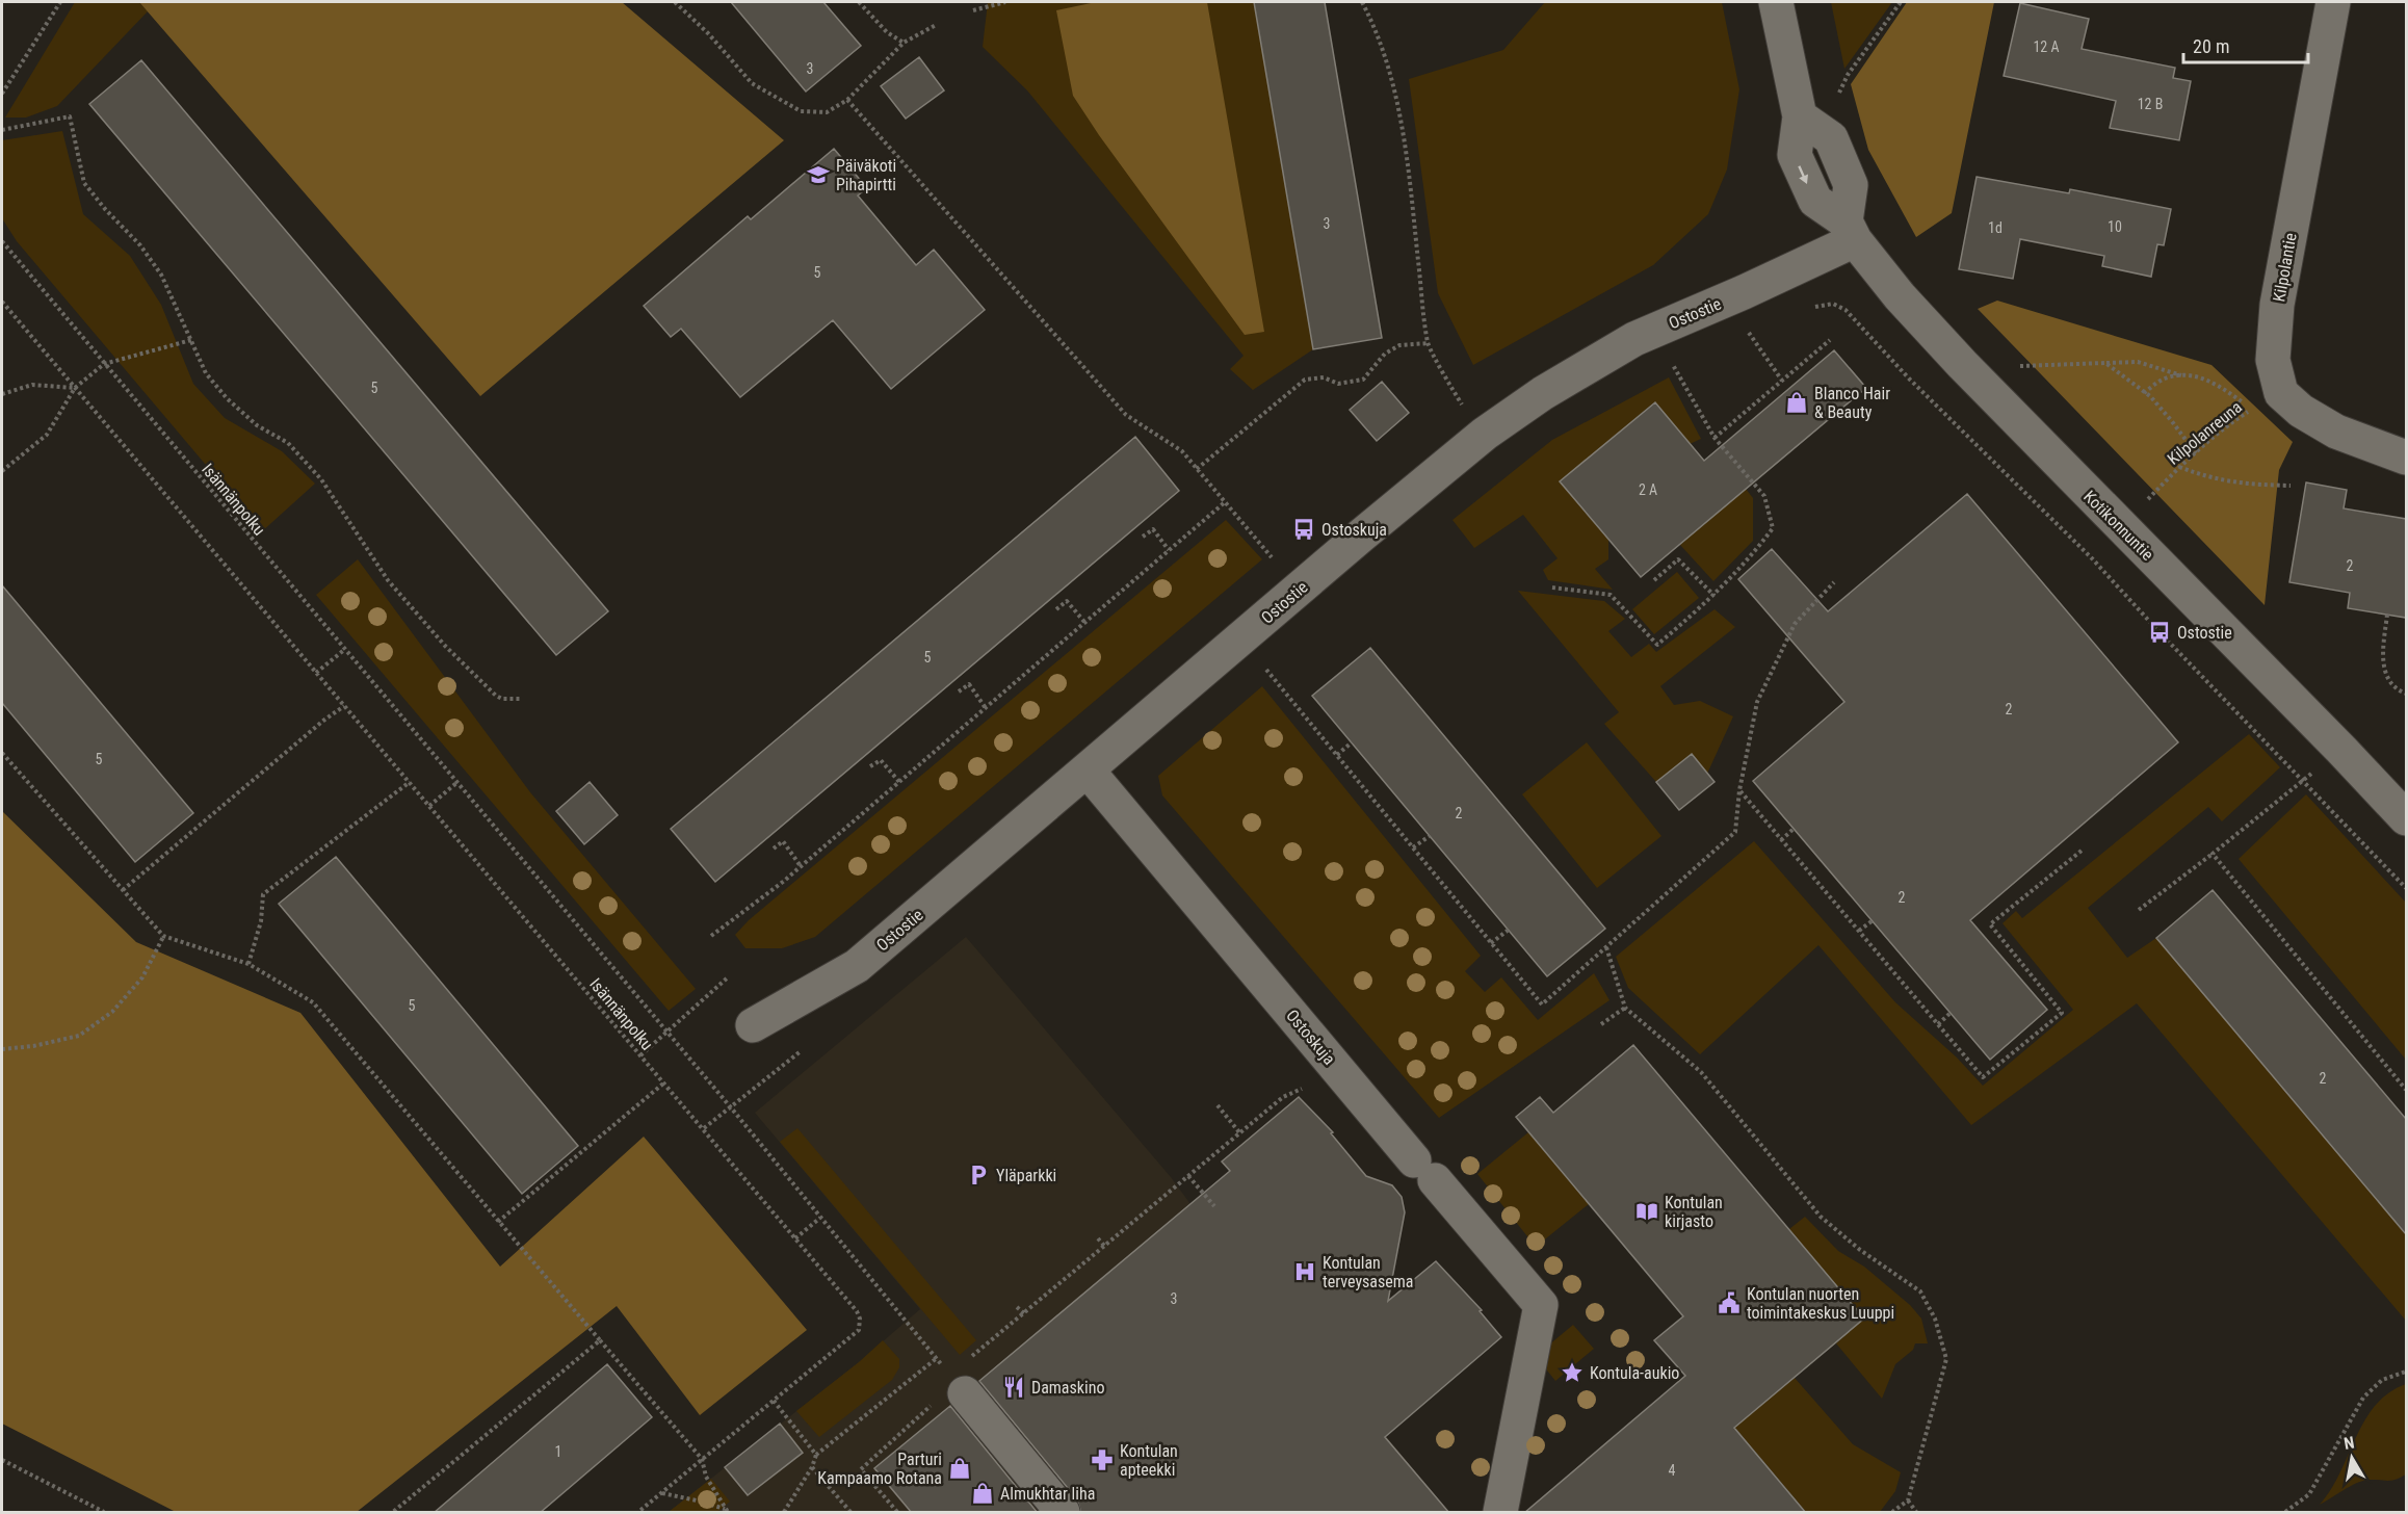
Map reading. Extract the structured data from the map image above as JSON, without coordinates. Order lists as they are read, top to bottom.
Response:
{
  "streets": {
    "street": [
      "Kilpolantie",
      "Ostostie",
      "Kotikonnuntie",
      "Ostoskuja"
    ],
    "path": ["Kilpolanreuna", "Isännänpolku"]
  },
  "crossings": [
    ["Ostostie", "Kotikonnuntie"],
    ["Ostostie", "Ostoskuja"]
  ],
  "places": {
    "school or university": ["Päiväkoti Pihapirtti"],
    "shop": ["Blanco Hair & Beauty", "Parturi Kampaamo Rotana", "Almukhtar liha"],
    "bus stop": ["Ostoskuja", "Ostostie"],
    "parking": ["Yläparkki"],
    "library": ["Kontulan kirjasto"],
    "hospital": ["Kontulan terveysasema"],
    "public building": ["Kontulan nuorten toimintakeskus Luuppi"],
    "place": ["Kontula-aukio"],
    "restaurant": ["Damaskino"],
    "pharmacy": ["Kontulan apteekki"]
  },
  "house_numbers": [
    "12 A",
    "3",
    "12 B",
    "3",
    "10",
    "1d",
    "5",
    "5",
    "2 A",
    "2",
    "5",
    "2",
    "5",
    "2",
    "2",
    "5",
    "2",
    "3",
    "1",
    "4"
  ],
  "scale_bar": "20 m",
  "north": "top"
}
